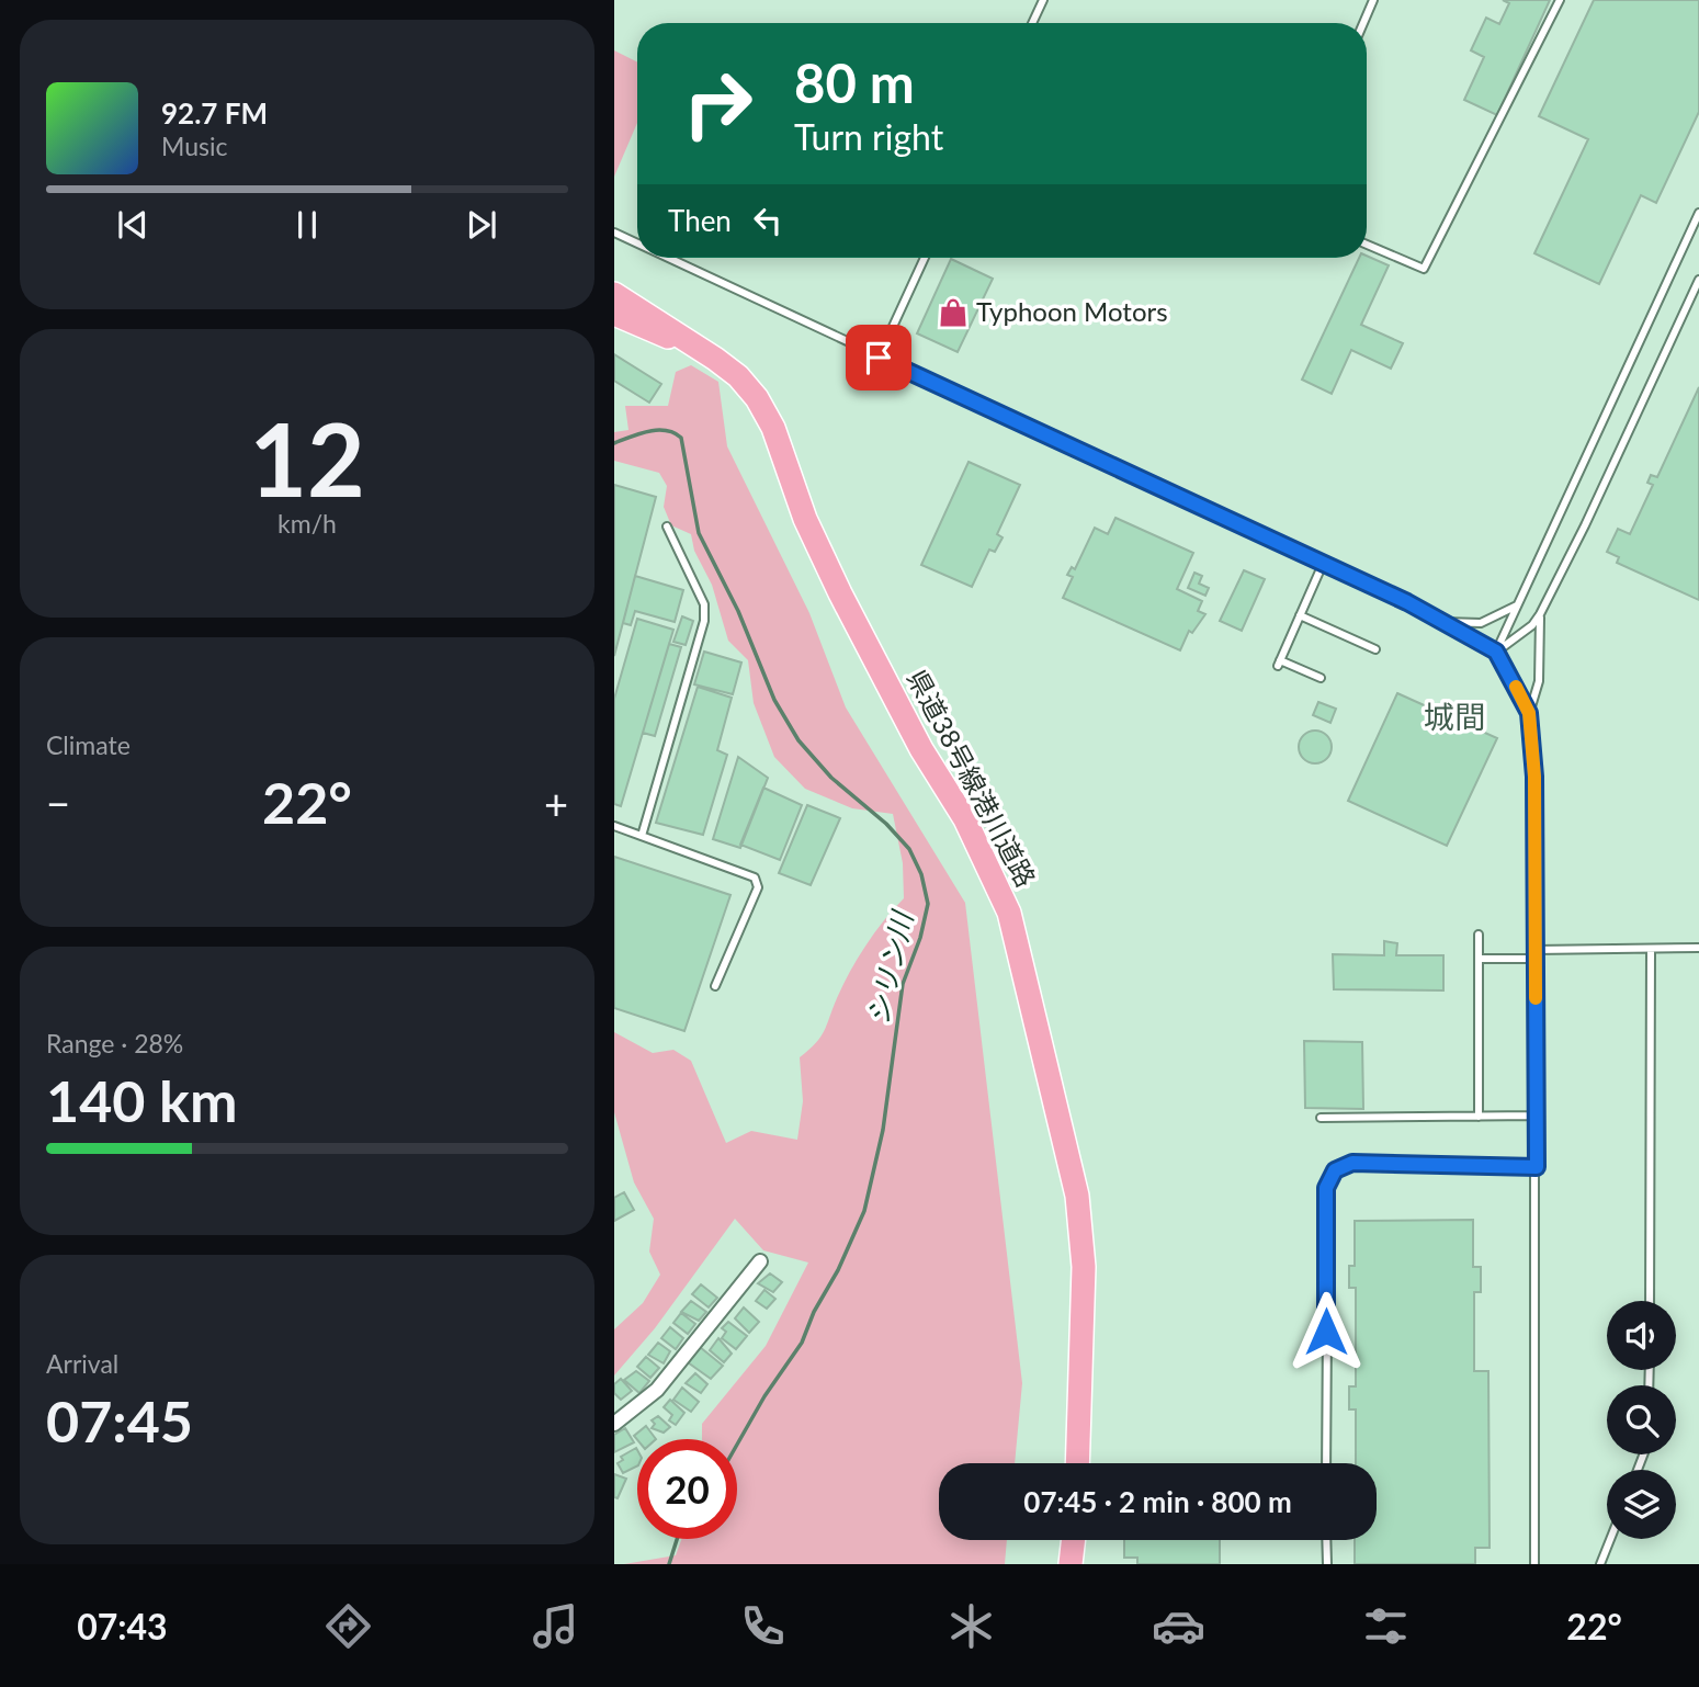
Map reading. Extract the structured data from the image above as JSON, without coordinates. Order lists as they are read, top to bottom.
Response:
{
  "streets": {
    "main road": ["県道38号線港川道路"]
  },
  "districts": ["城間"],
  "water": ["シリン川"],
  "places": {
    "shop": ["Typhoon Motors"]
  },
  "page": {
    "turn": ["80 m", "Turn right"],
    "song": ["92.7 FM", "Music"],
    "then": "Then",
    "tile": [
      ["12", "km/h"],
      "Climate",
      ["Range · 28%", "140 km"],
      ["Arrival", "07:45"]
    ],
    "heat": ["−", "22°", "+"],
    "limit": "20",
    "trip": "07:45 · 2 min · 800 m",
    "tabs": ["07:43", "22°"]
  }
}
